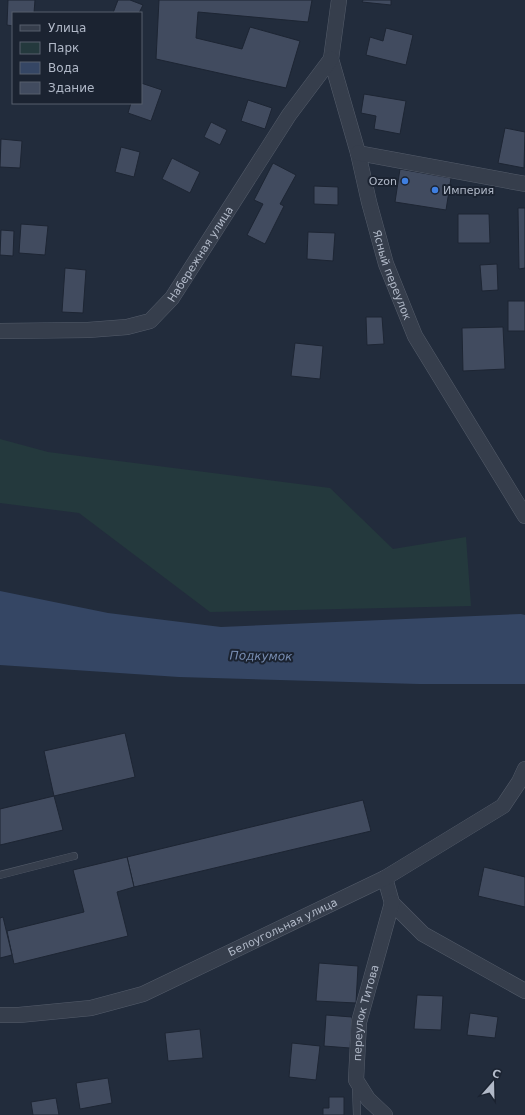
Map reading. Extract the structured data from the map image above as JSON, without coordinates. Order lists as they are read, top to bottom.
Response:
{
  "streets": {
    "street": [
      "Набережная улица",
      "Ясный переулок",
      "Белоугольная улица",
      "переулок Титова"
    ]
  },
  "crossings": [
    ["Набережная улица", "Ясный переулок"]
  ],
  "water": ["Подкумок"],
  "places": ["Ozon", "Империя"],
  "legend": [
    "Улица",
    "Парк",
    "Вода",
    "Здание"
  ],
  "north": "top"
}
